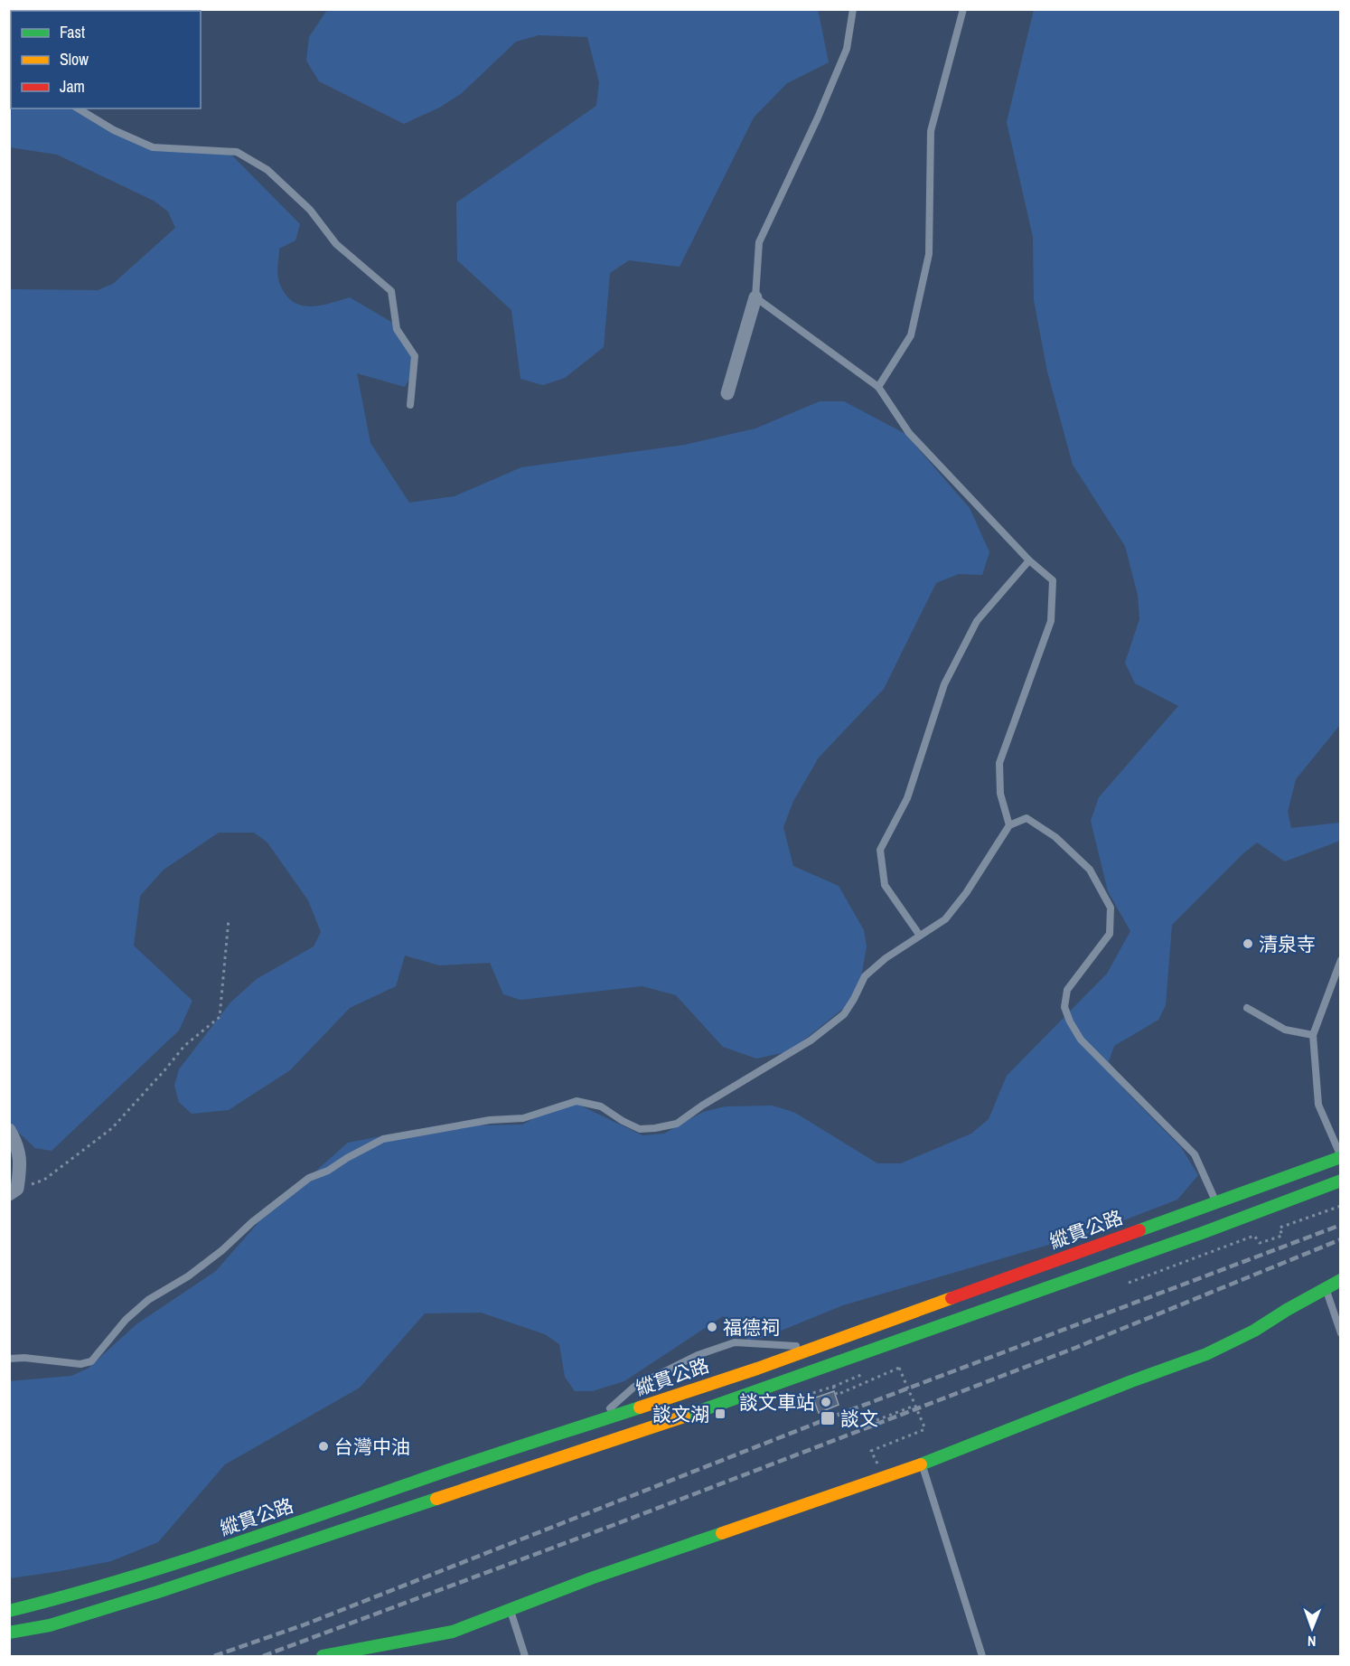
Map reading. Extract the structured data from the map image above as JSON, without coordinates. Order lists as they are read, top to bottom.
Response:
{
  "streets": {
    "main road": ["縱貫公路"]
  },
  "places": {
    "other": [
      "清泉寺",
      "福德祠",
      "談文車站",
      "台灣中油"
    ],
    "transit": ["談文湖", "談文"]
  },
  "legend": ["Fast", "Slow", "Jam"],
  "north": "bottom"
}
